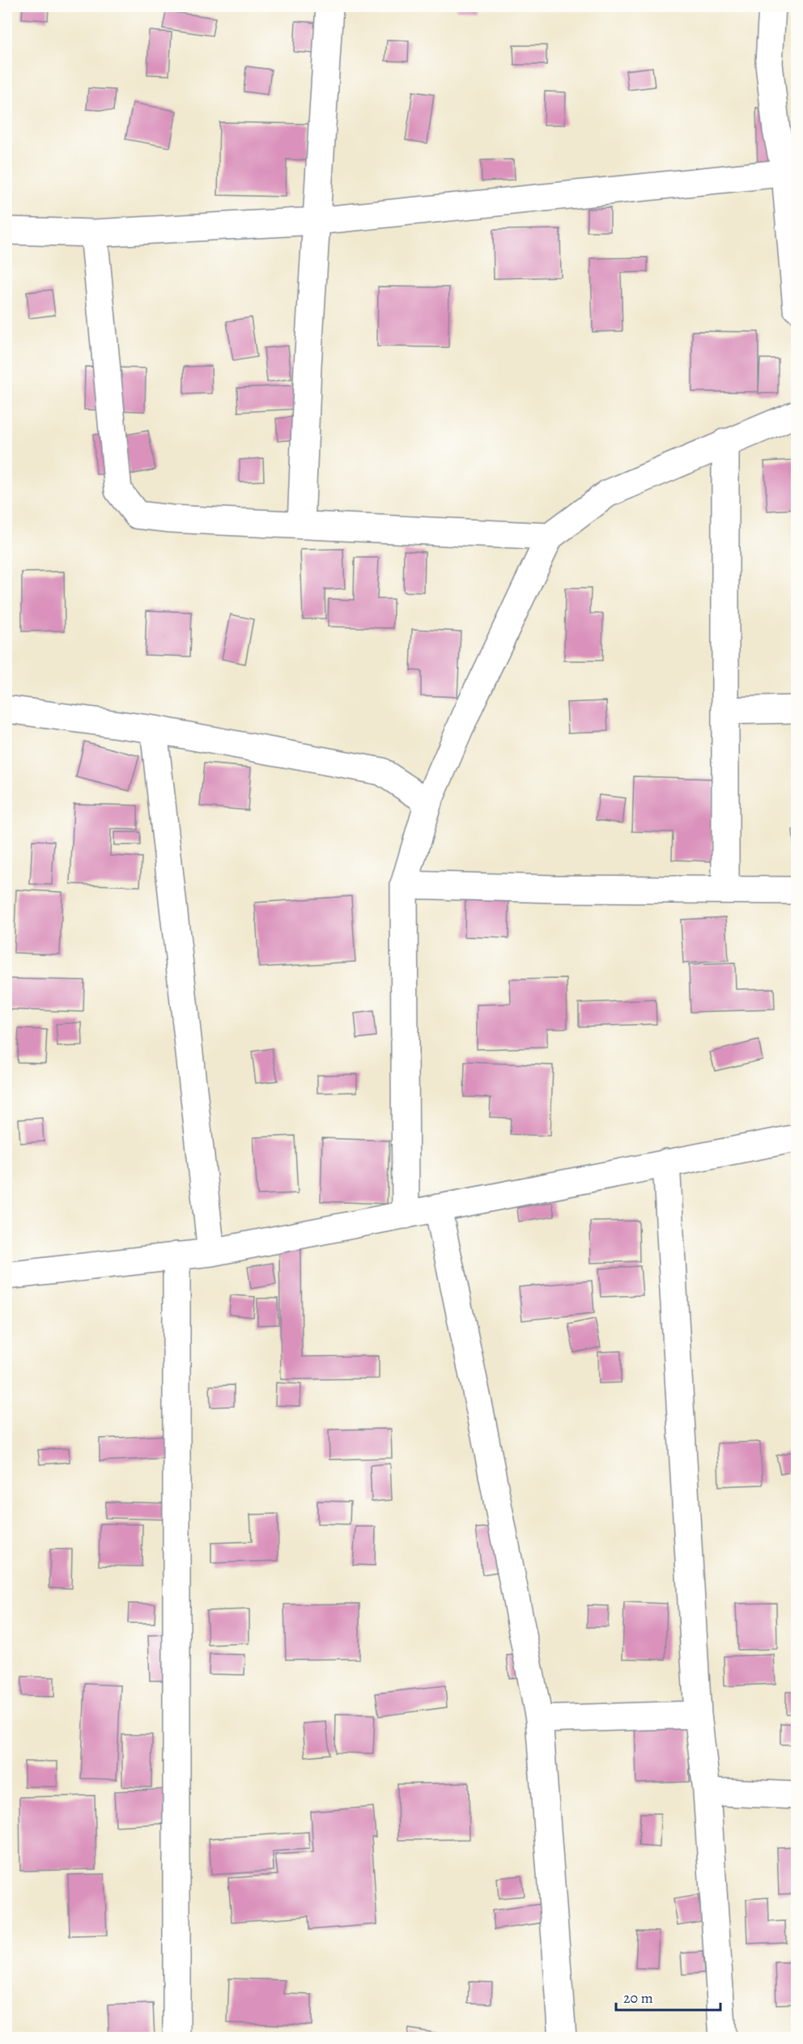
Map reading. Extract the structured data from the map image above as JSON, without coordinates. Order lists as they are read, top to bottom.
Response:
{
  "scale_bar": "20 m"
}
